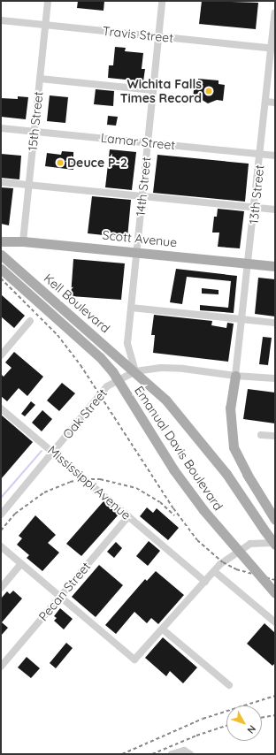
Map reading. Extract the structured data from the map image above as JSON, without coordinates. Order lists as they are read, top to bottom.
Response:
{
  "streets": {
    "main road": ["Scott Avenue", "Kell Boulevard", "Emanual Davis Boulevard"],
    "street": [
      "Travis Street",
      "15th Street",
      "Lamar Street",
      "14th Street",
      "13th Street",
      "Oak Street",
      "Mississippi Avenue",
      "Pecan Street"
    ]
  },
  "crossings": [
    ["Travis Street", "15th Street"],
    ["Travis Street", "14th Street"],
    ["Travis Street", "13th Street"],
    ["15th Street", "Lamar Street"],
    ["15th Street", "Scott Avenue"],
    ["Lamar Street", "14th Street"],
    ["Lamar Street", "13th Street"],
    ["14th Street", "Scott Avenue"],
    ["14th Street", "Kell Boulevard"],
    ["14th Street", "Oak Street"],
    ["14th Street", "Emanual Davis Boulevard"],
    ["13th Street", "Scott Avenue"],
    ["Kell Boulevard", "Oak Street"],
    ["Kell Boulevard", "Emanual Davis Boulevard"],
    ["Oak Street", "Emanual Davis Boulevard"],
    ["Oak Street", "Mississippi Avenue"],
    ["Mississippi Avenue", "Pecan Street"]
  ],
  "places": ["Wichita Falls Times Record", "Deuce P-2"],
  "north": "bottom right"
}
